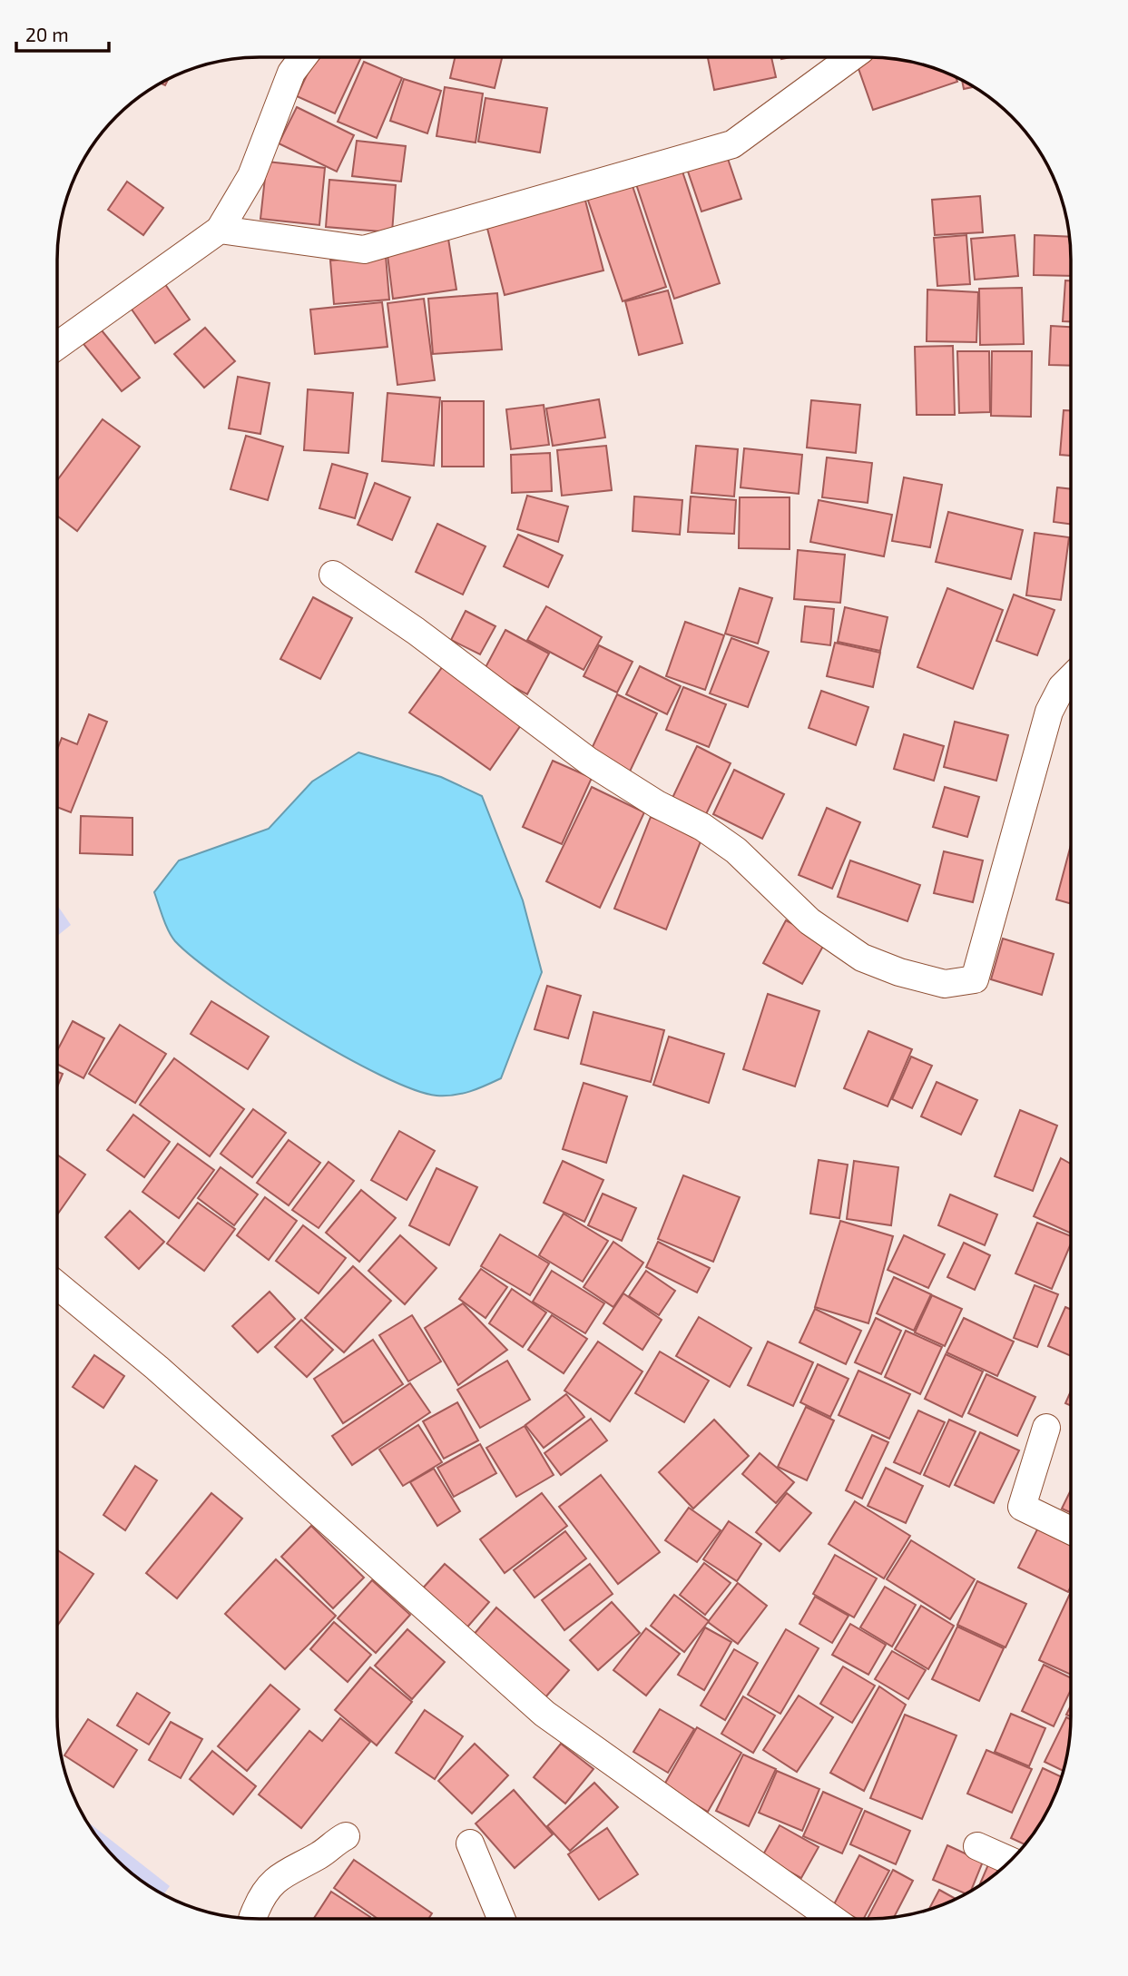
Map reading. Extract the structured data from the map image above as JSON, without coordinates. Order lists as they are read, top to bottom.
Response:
{
  "scale_bar": "20 m"
}
